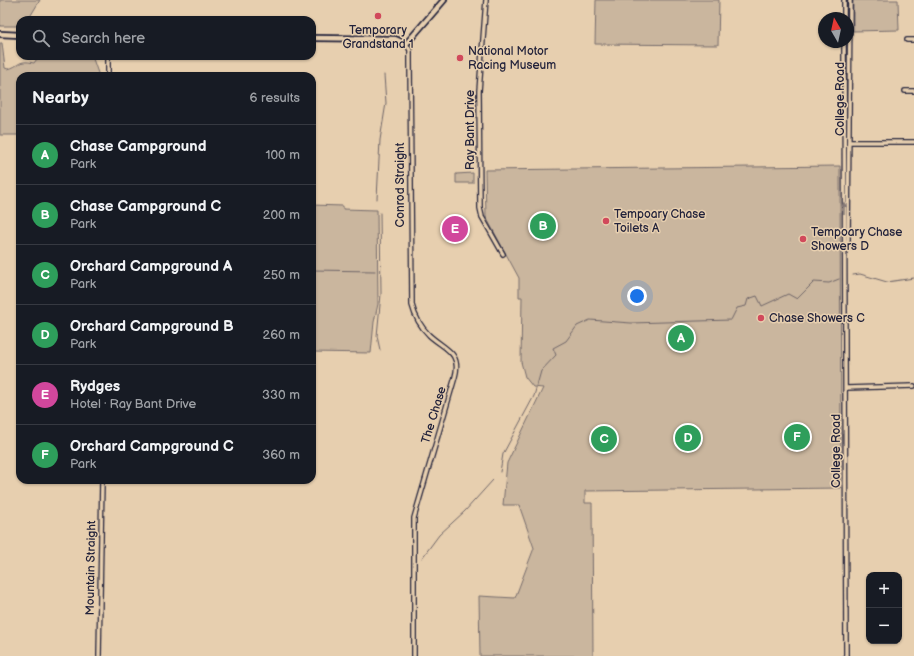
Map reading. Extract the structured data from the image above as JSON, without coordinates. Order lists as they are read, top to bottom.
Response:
{
  "streets": {
    "street": [
      "College Road",
      "Ray Bant Drive",
      "Conrod Straight",
      "The Chase",
      "Mountain Straight"
    ]
  },
  "crossings": [
    ["Conrod Straight", "The Chase"]
  ],
  "places": [
    "Temporary Grandstand 1",
    "National Motor Racing Museum",
    "Tempoary Chase Toilets A",
    "Tempoary Chase Showers D",
    "Chase Showers C"
  ],
  "north": "top",
  "page": {
    "search": "Search here",
    "heading": ["Nearby", "6 results"],
    "list": [
      {
        "mark": "A",
        "name": "Chase Campground",
        "note": "Park",
        "value": "100 m"
      },
      {
        "mark": "B",
        "name": "Chase Campground C",
        "note": "Park",
        "value": "200 m"
      },
      {
        "mark": "C",
        "name": "Orchard Campground A",
        "note": "Park",
        "value": "250 m"
      },
      {
        "mark": "D",
        "name": "Orchard Campground B",
        "note": "Park",
        "value": "260 m"
      },
      {
        "mark": "E",
        "name": "Rydges",
        "note": "Hotel · Ray Bant Drive",
        "value": "330 m"
      },
      {
        "mark": "F",
        "name": "Orchard Campground C",
        "note": "Park",
        "value": "360 m"
      }
    ],
    "pins": [
      "B",
      "E",
      "A",
      "F",
      "D",
      "C"
    ],
    "map_buttons": ["+", "−"]
  }
}
